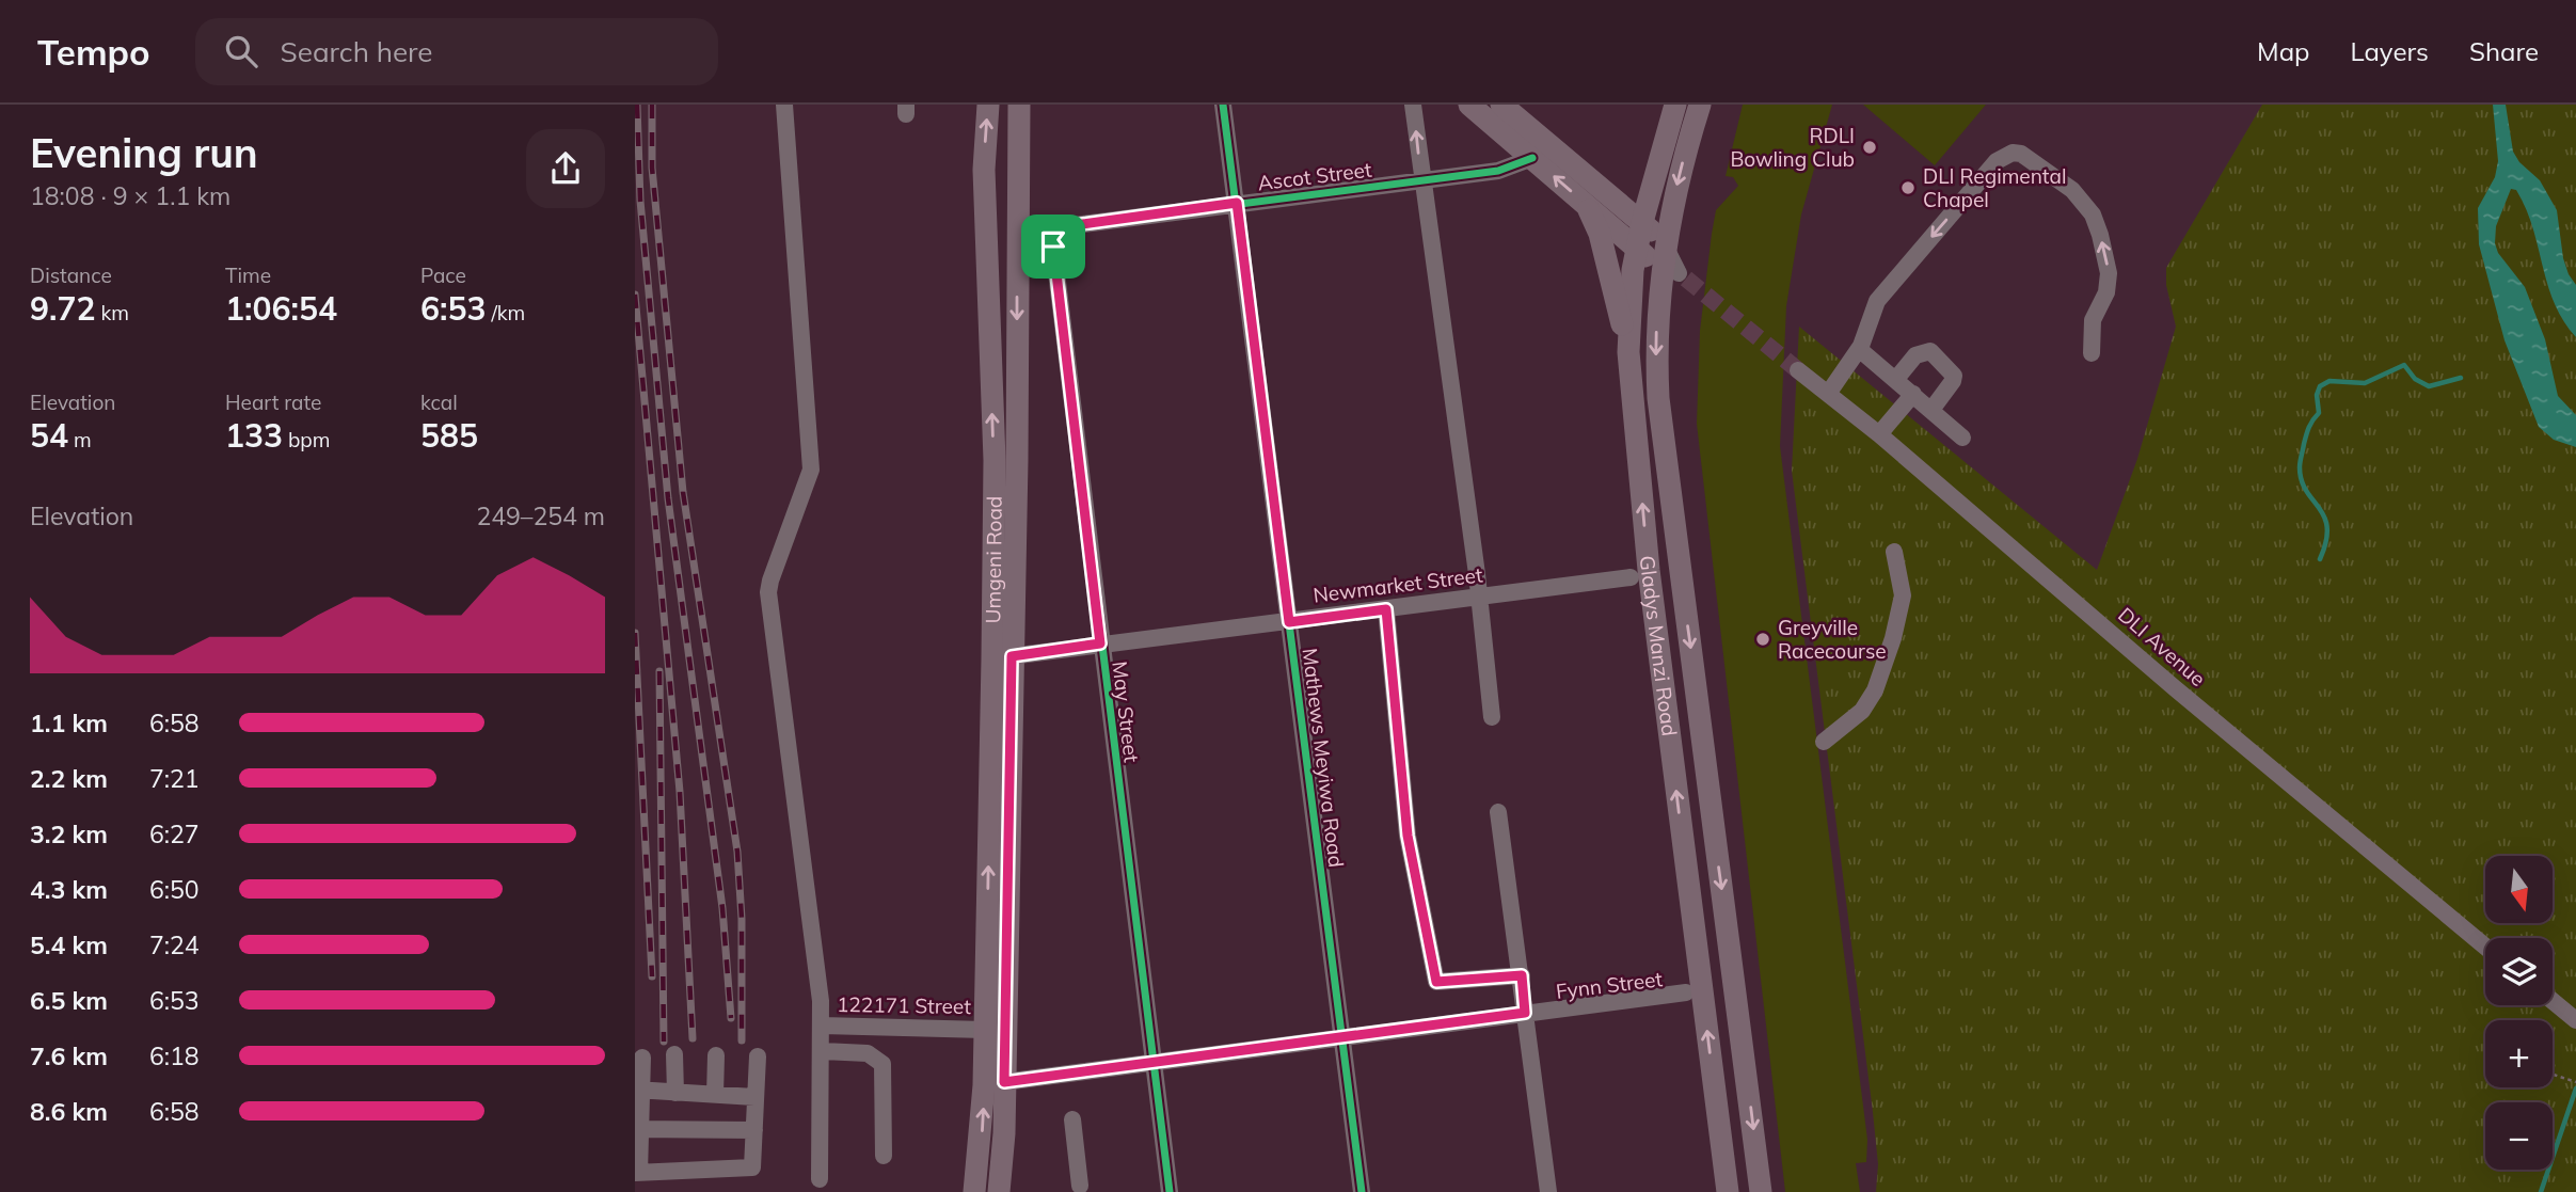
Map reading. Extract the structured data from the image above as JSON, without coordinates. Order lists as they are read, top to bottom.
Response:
{
  "streets": {
    "main road": ["Umgeni Road", "Gladys Manzi Road"],
    "street": [
      "Ascot Street",
      "Newmarket Street",
      "DLI Avenue",
      "May Street",
      "Mathews Meyiwa Road",
      "Fynn Street",
      "122171 Street"
    ]
  },
  "crossings": [
    ["Ascot Street", "May Street"],
    ["Ascot Street", "Mathews Meyiwa Road"],
    ["Umgeni Road", "Newmarket Street"],
    ["Umgeni Road", "Fynn Street"],
    ["Umgeni Road", "122171 Street"],
    ["Newmarket Street", "Gladys Manzi Road"],
    ["Newmarket Street", "May Street"],
    ["Newmarket Street", "Mathews Meyiwa Road"],
    ["Gladys Manzi Road", "Fynn Street"],
    ["May Street", "Fynn Street"],
    ["Mathews Meyiwa Road", "Fynn Street"]
  ],
  "places": ["RDLI Bowling Club", "DLI Regimental Chapel", "Greyville Racecourse"],
  "north": "bottom",
  "page": {
    "header": "Tempo",
    "search": "Search here",
    "nav": ["Map", "Layers", "Share"],
    "heading": ["Evening run", "18:08 · 9 × 1.1 km"],
    "stats": [
      ["Distance", "9.72 km"],
      ["Time", "1:06:54"],
      ["Pace", "6:53 /km"],
      ["Elevation", "54 m"],
      ["Heart rate", "133 bpm"],
      ["kcal", "585"]
    ],
    "chart": ["Elevation", "249–254 m"],
    "list": [
      {
        "name": "1.1 km",
        "note": "6:58"
      },
      {
        "name": "2.2 km",
        "note": "7:21"
      },
      {
        "name": "3.2 km",
        "note": "6:27"
      },
      {
        "name": "4.3 km",
        "note": "6:50"
      },
      {
        "name": "5.4 km",
        "note": "7:24"
      },
      {
        "name": "6.5 km",
        "note": "6:53"
      },
      {
        "name": "7.6 km",
        "note": "6:18"
      },
      {
        "name": "8.6 km",
        "note": "6:58"
      }
    ],
    "map_buttons": ["+", "−"]
  }
}
